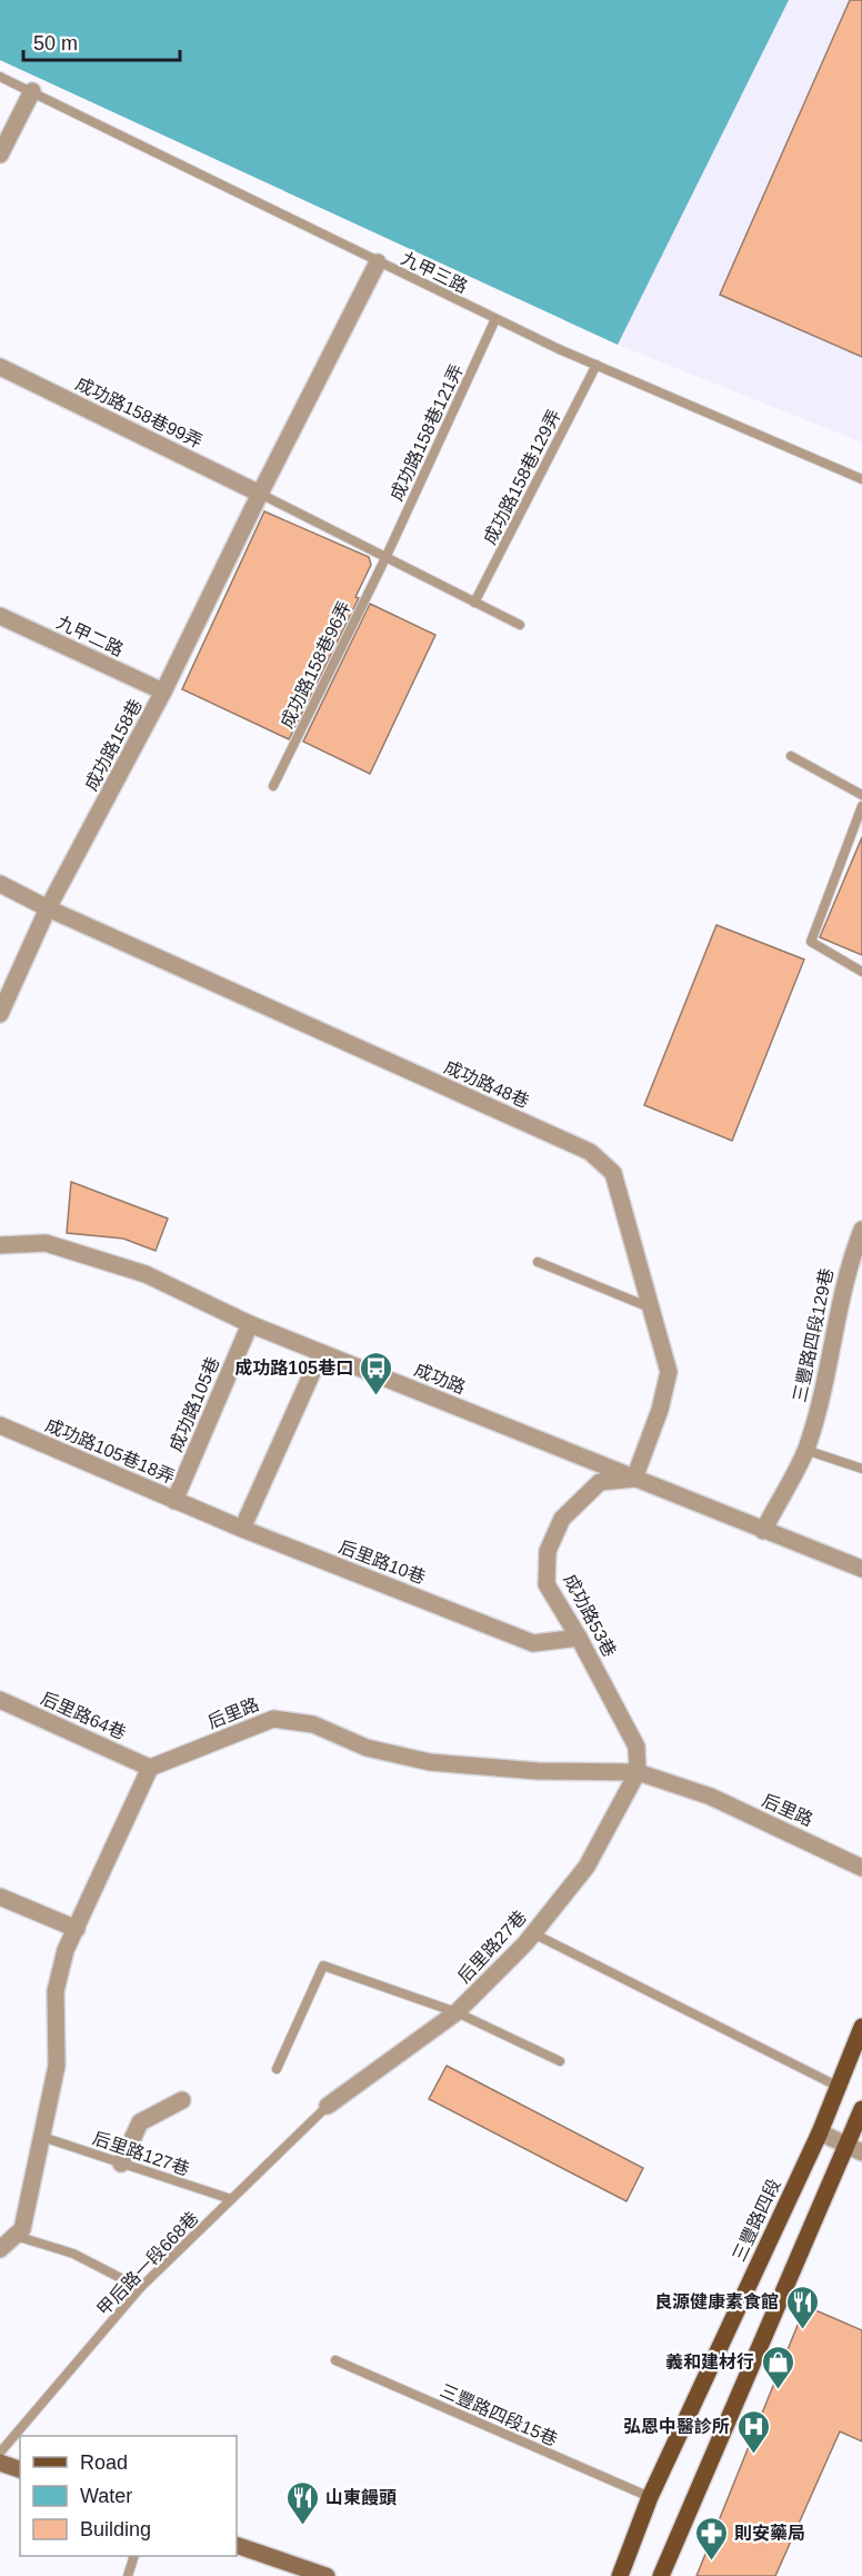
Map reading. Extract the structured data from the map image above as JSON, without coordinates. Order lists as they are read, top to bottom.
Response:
{
  "streets": {
    "main road": ["三豐路四段"],
    "street": [
      "成功路158巷99弄",
      "九甲二路",
      "成功路158巷",
      "成功路48巷",
      "三豐路四段129巷",
      "成功路",
      "成功路105巷",
      "成功路105巷18弄",
      "后里路10巷",
      "成功路53巷",
      "后里路",
      "后里路64巷",
      "后里路27巷"
    ],
    "lane": [
      "九甲三路",
      "成功路158巷121弄",
      "成功路158巷129弄",
      "成功路158巷96弄",
      "后里路127巷",
      "甲后路一段668巷",
      "三豐路四段15巷"
    ]
  },
  "crossings": [
    ["九甲三路", "成功路158巷121弄"],
    ["九甲三路", "成功路158巷129弄"],
    ["九甲三路", "成功路158巷"],
    ["成功路158巷99弄", "成功路158巷"],
    ["成功路158巷121弄", "成功路158巷96弄"],
    ["九甲二路", "成功路158巷"],
    ["成功路158巷", "成功路48巷"],
    ["成功路48巷", "成功路"],
    ["成功路48巷", "成功路53巷"],
    ["三豐路四段129巷", "成功路"],
    ["成功路", "成功路105巷"],
    ["成功路", "成功路53巷"],
    ["成功路105巷", "成功路105巷18弄"],
    ["成功路105巷", "后里路10巷"],
    ["成功路105巷18弄", "后里路10巷"],
    ["后里路10巷", "成功路53巷"],
    ["成功路53巷", "后里路"],
    ["成功路53巷", "后里路27巷"],
    ["后里路", "后里路64巷"],
    ["后里路", "后里路27巷"],
    ["后里路27巷", "甲后路一段668巷"],
    ["后里路127巷", "甲后路一段668巷"],
    ["三豐路四段", "三豐路四段15巷"]
  ],
  "places": {
    "bus stop": ["成功路105巷口"],
    "restaurant": ["良源健康素食館", "山東饅頭"],
    "shop": ["義和建材行"],
    "hospital": ["弘恩中醫診所"],
    "pharmacy": ["則安藥局"]
  },
  "legend": ["Road", "Water", "Building"],
  "scale_bar": "50 m"
}
